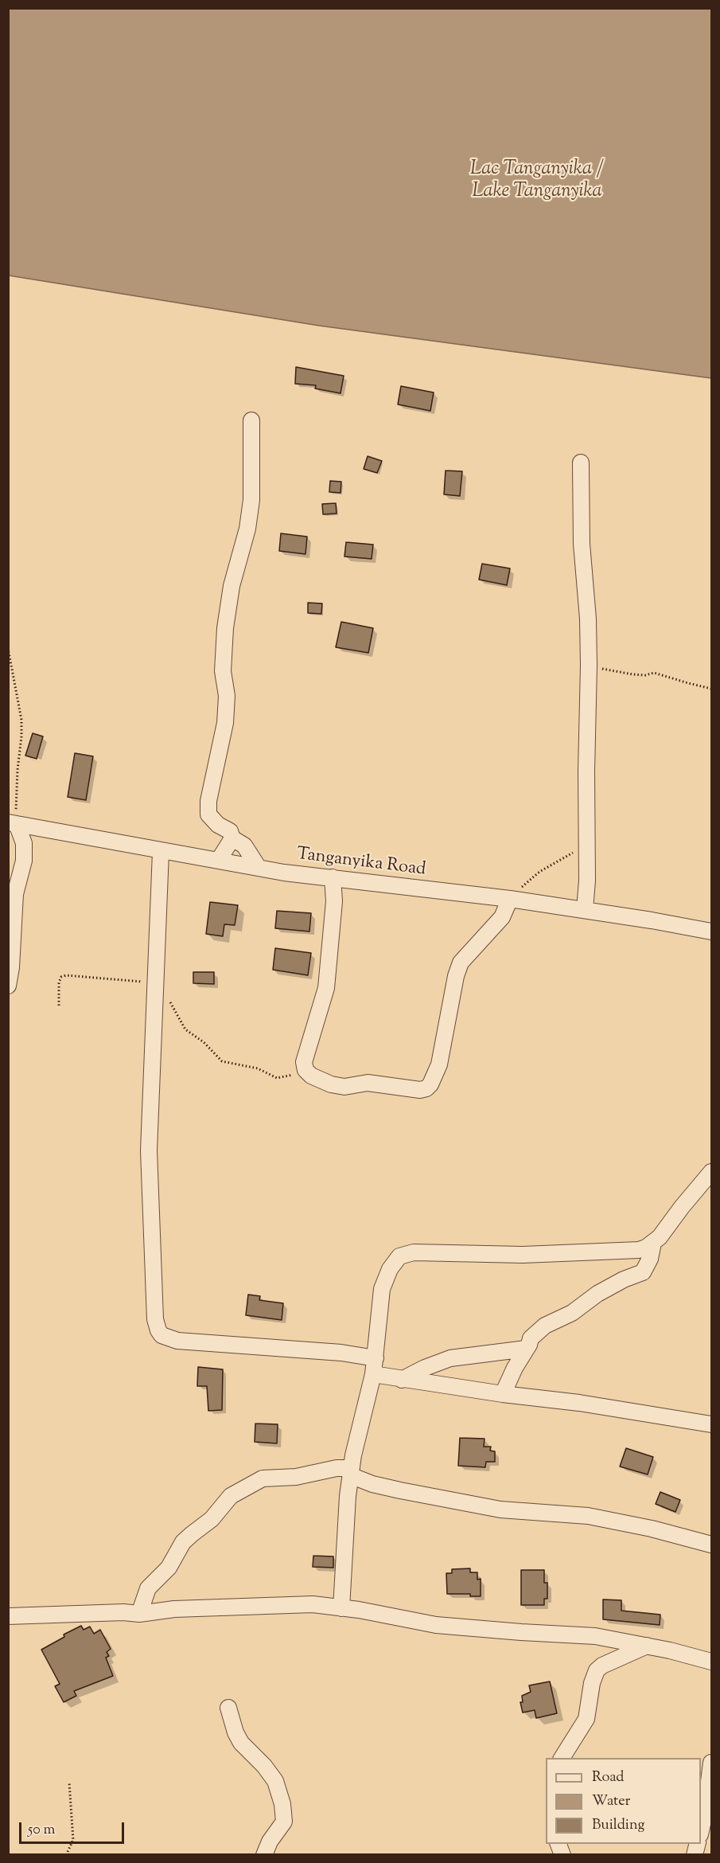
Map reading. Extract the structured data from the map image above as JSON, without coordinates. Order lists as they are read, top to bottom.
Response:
{
  "streets": {
    "street": ["Tanganyika Road"]
  },
  "water": ["Lac Tanganyika / Lake Tanganyika"],
  "legend": ["Road", "Water", "Building"],
  "scale_bar": "50 m"
}
